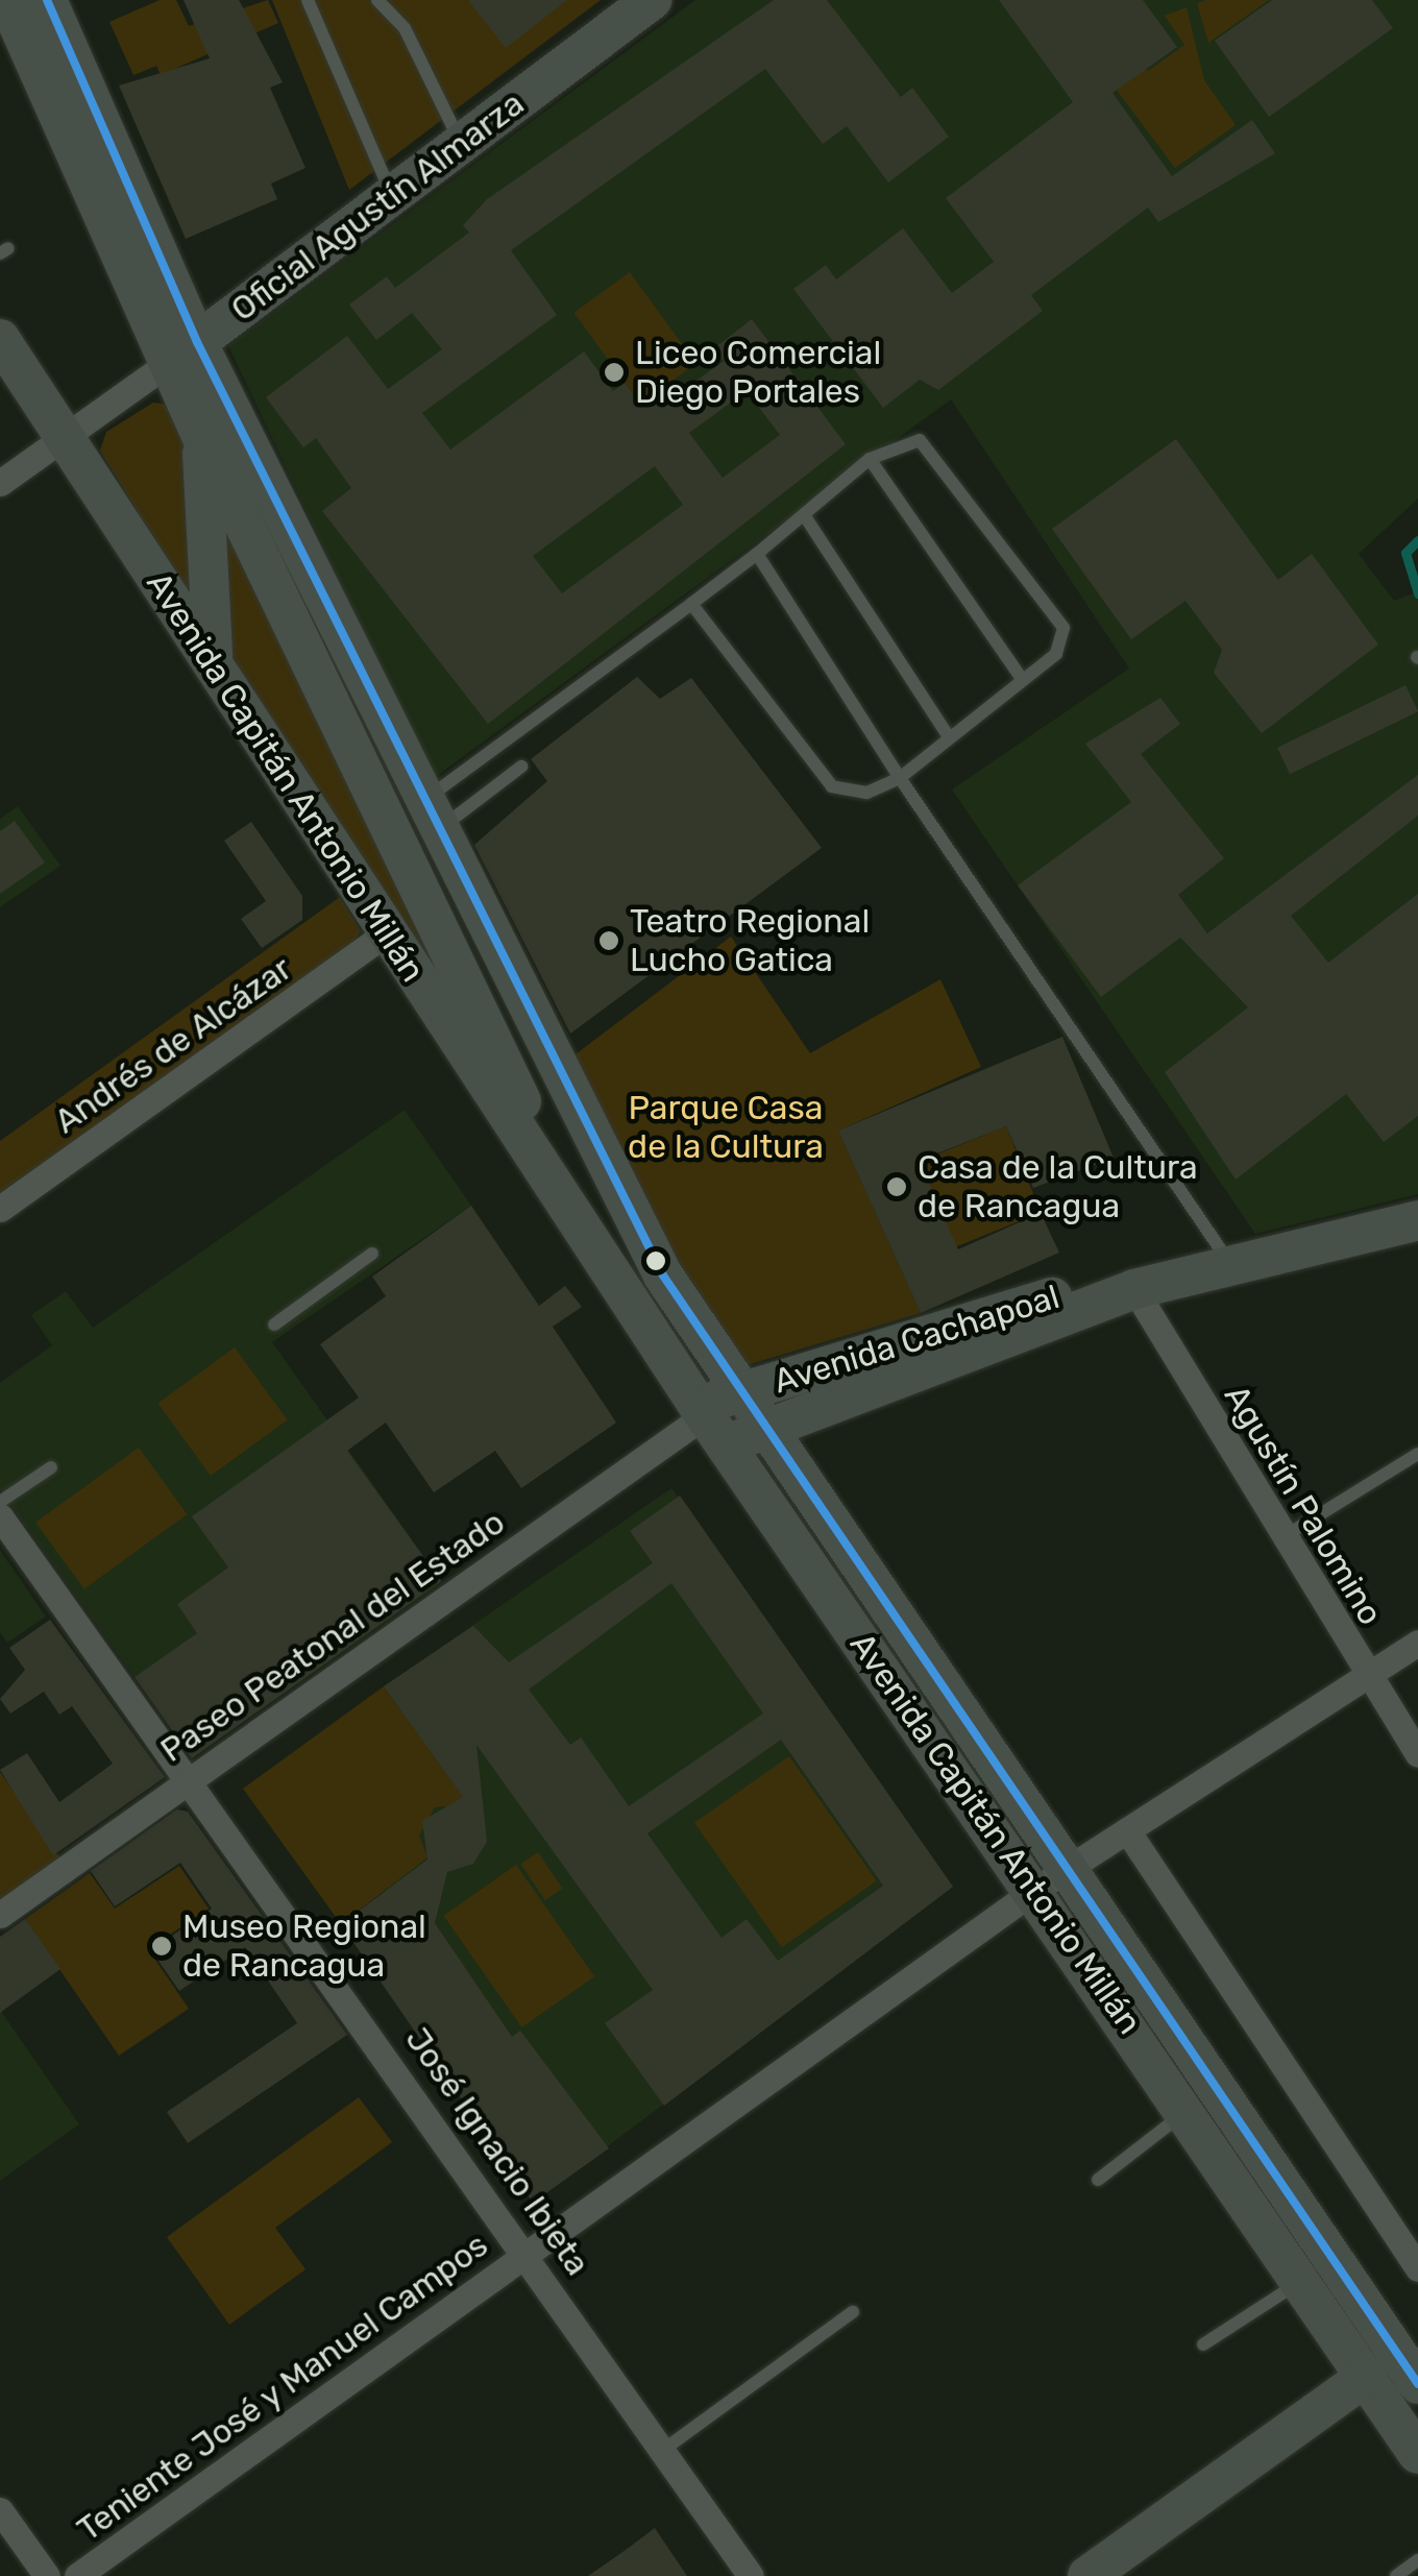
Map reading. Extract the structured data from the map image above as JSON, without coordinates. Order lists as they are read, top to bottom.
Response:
{
  "streets": {
    "main road": ["Oficial Agustín Almarza", "Avenida Capitán Antonio Millán", "Avenida Cachapoal"],
    "street": [
      "Andrés de Alcázar",
      "Agustín Palomino",
      "Paseo Peatonal del Estado",
      "José Ignacio Ibieta",
      "Teniente José y Manuel Campos"
    ]
  },
  "crossings": [
    ["Oficial Agustín Almarza", "Avenida Capitán Antonio Millán"],
    ["Avenida Capitán Antonio Millán", "Andrés de Alcázar"],
    ["Avenida Capitán Antonio Millán", "Avenida Cachapoal"],
    ["Avenida Capitán Antonio Millán", "Paseo Peatonal del Estado"],
    ["Avenida Capitán Antonio Millán", "Teniente José y Manuel Campos"],
    ["Avenida Cachapoal", "Agustín Palomino"],
    ["Avenida Cachapoal", "Paseo Peatonal del Estado"],
    ["Agustín Palomino", "Teniente José y Manuel Campos"],
    ["Paseo Peatonal del Estado", "José Ignacio Ibieta"],
    ["José Ignacio Ibieta", "Teniente José y Manuel Campos"]
  ],
  "parks": ["Parque Casa de la Cultura"],
  "places": [
    "Liceo Comercial Diego Portales",
    "Teatro Regional Lucho Gatica",
    "Casa de la Cultura de Rancagua",
    "Museo Regional de Rancagua"
  ]
}
